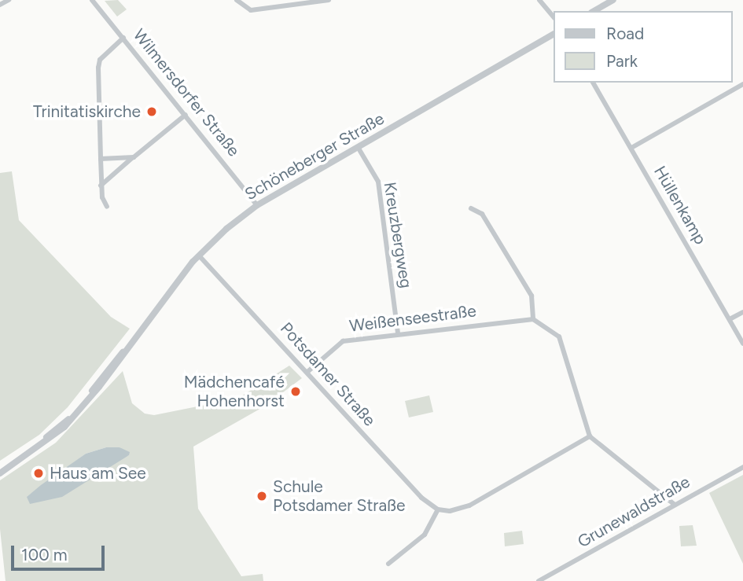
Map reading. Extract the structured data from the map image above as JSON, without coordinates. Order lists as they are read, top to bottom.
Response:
{
  "streets": {
    "street": [
      "Wilmersdorfer Straße",
      "Schöneberger Straße",
      "Hüllenkamp",
      "Kreuzbergweg",
      "Weißenseestraße",
      "Potsdamer Straße",
      "Grunewaldstraße"
    ]
  },
  "crossings": [
    ["Wilmersdorfer Straße", "Schöneberger Straße"],
    ["Schöneberger Straße", "Kreuzbergweg"],
    ["Schöneberger Straße", "Potsdamer Straße"],
    ["Kreuzbergweg", "Weißenseestraße"],
    ["Weißenseestraße", "Potsdamer Straße"]
  ],
  "places": [
    "Trinitatiskirche",
    "Mädchencafé Hohenhorst",
    "Haus am See",
    "Schule Potsdamer Straße"
  ],
  "legend": ["Road", "Park"],
  "scale_bar": "100 m"
}
